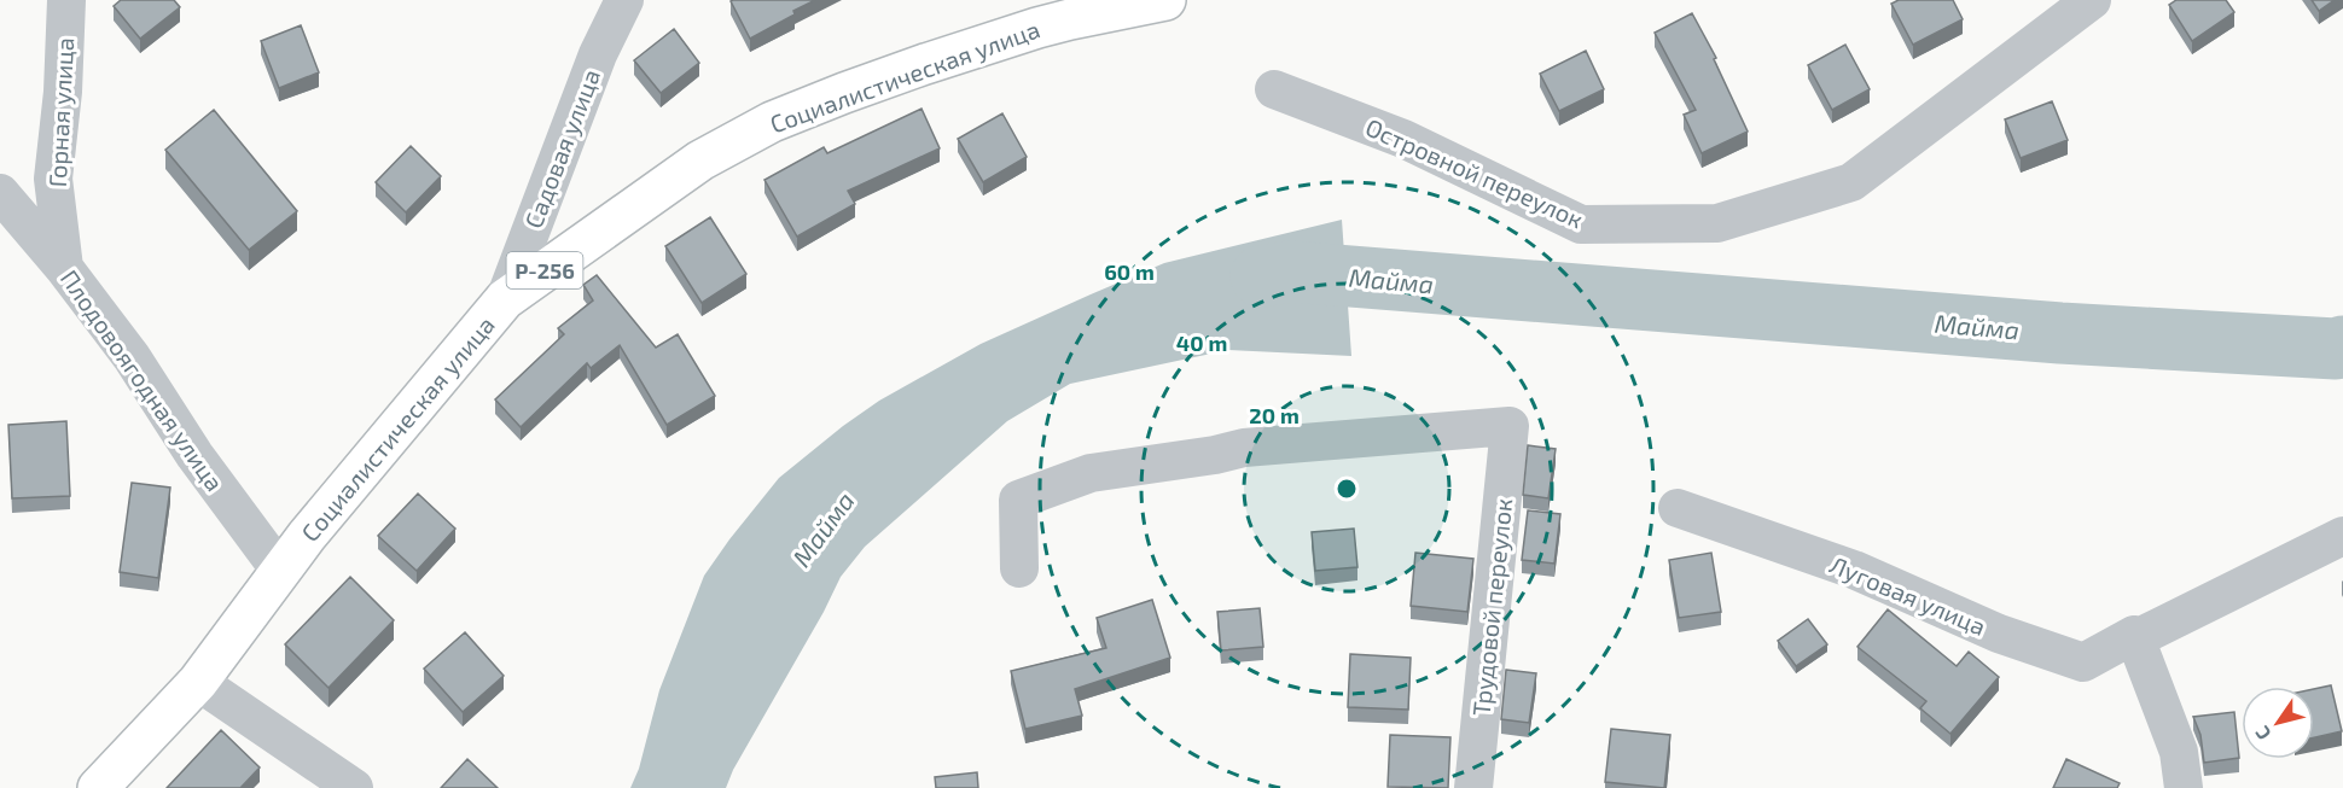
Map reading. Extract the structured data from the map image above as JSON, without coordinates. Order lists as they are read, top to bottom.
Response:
{
  "streets": {
    "main road": ["Социалистическая улица", "Р-256"],
    "street": [
      "Горная улица",
      "Садовая улица",
      "Островной переулок",
      "Плодовоягодная улица",
      "Луговая улица",
      "Трудовой переулок"
    ]
  },
  "crossings": [
    ["Социалистическая улица", "Садовая улица"],
    ["Социалистическая улица", "Плодовоягодная улица"],
    ["Горная улица", "Плодовоягодная улица"]
  ],
  "water": ["Майма"],
  "north": "bottom left",
  "rings": ["60 m", "40 m", "20 m"]
}
